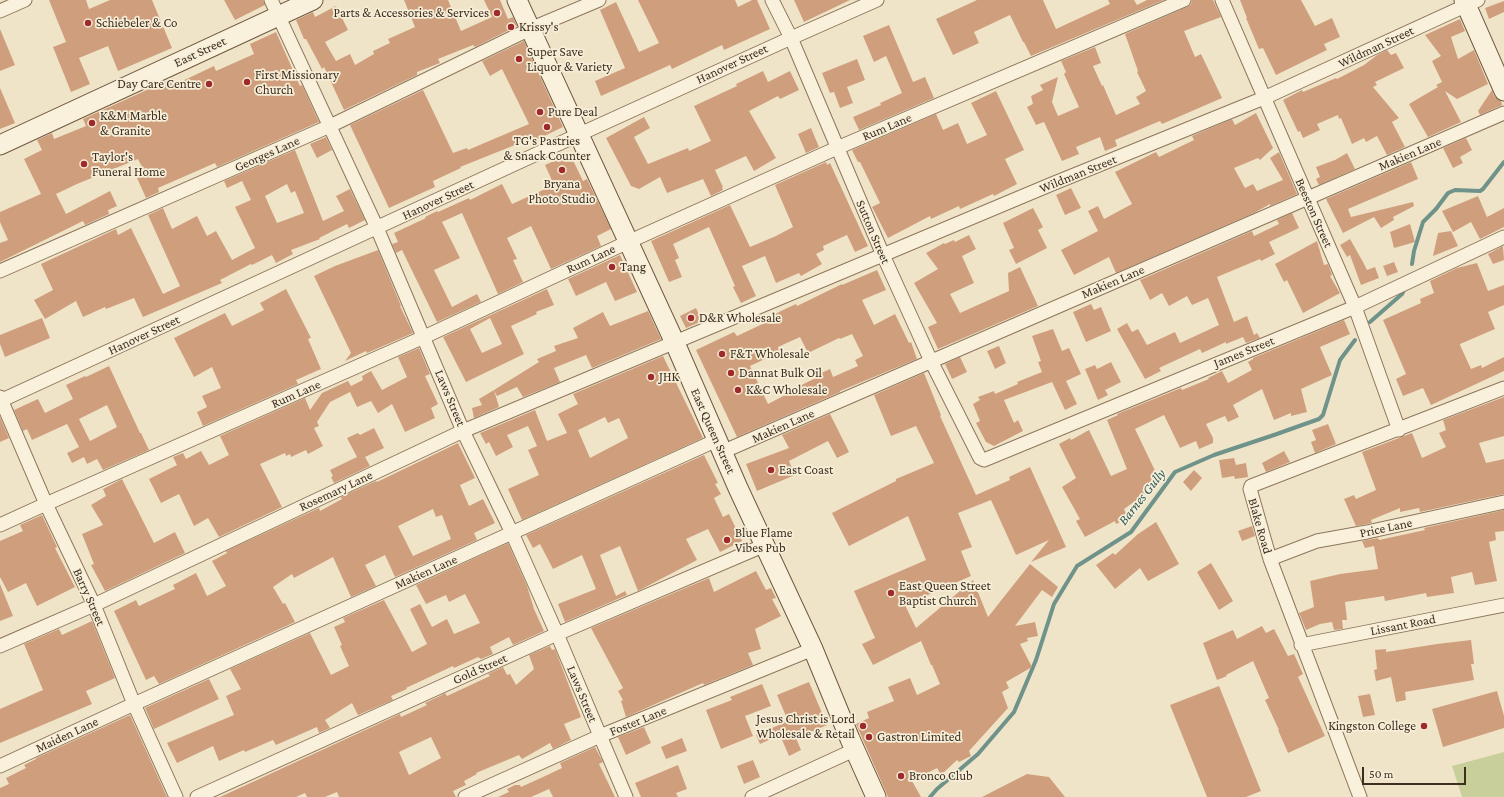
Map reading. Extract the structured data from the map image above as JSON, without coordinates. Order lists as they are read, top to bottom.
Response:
{
  "streets": {
    "main road": ["East Street", "East Queen Street"],
    "street": [
      "Wildman Street",
      "Hanover Street",
      "Rum Lane",
      "Georges Lane",
      "Makien Lane",
      "Beeston Street",
      "Sutton Street",
      "James Street",
      "Laws Street",
      "Rosemary Lane",
      "Blake Road",
      "Price Lane",
      "Barry Street",
      "Lissant Road",
      "Gold Street",
      "Foster Lane",
      "Maiden Lane"
    ]
  },
  "crossings": [
    ["Wildman Street", "Beeston Street"],
    ["Wildman Street", "Sutton Street"],
    ["Wildman Street", "East Queen Street"],
    ["Wildman Street", "Rosemary Lane"],
    ["East Street", "Laws Street"],
    ["Hanover Street", "Sutton Street"],
    ["Hanover Street", "Laws Street"],
    ["Hanover Street", "East Queen Street"],
    ["Hanover Street", "Barry Street"],
    ["Rum Lane", "Sutton Street"],
    ["Rum Lane", "Laws Street"],
    ["Rum Lane", "East Queen Street"],
    ["Rum Lane", "Barry Street"],
    ["Georges Lane", "Laws Street"],
    ["Georges Lane", "East Queen Street"],
    ["Makien Lane", "Beeston Street"],
    ["Makien Lane", "Sutton Street"],
    ["Makien Lane", "Laws Street"],
    ["Makien Lane", "East Queen Street"],
    ["Makien Lane", "Barry Street"],
    ["Makien Lane", "Maiden Lane"],
    ["Beeston Street", "James Street"],
    ["Beeston Street", "Blake Road"],
    ["Sutton Street", "James Street"],
    ["Laws Street", "Rosemary Lane"],
    ["Laws Street", "Gold Street"],
    ["Laws Street", "Foster Lane"],
    ["East Queen Street", "Rosemary Lane"],
    ["East Queen Street", "Gold Street"],
    ["East Queen Street", "Foster Lane"],
    ["Rosemary Lane", "Barry Street"],
    ["Blake Road", "Price Lane"],
    ["Blake Road", "Lissant Road"],
    ["Barry Street", "Maiden Lane"]
  ],
  "water": ["Barnes Gully"],
  "places": [
    "Parts & Accessories & Services",
    "Schiebeler & Co",
    "Krissy's",
    "Super Save Liquor & Variety",
    "First Missionary Church",
    "Day Care Centre",
    "Pure Deal",
    "K&M Marble & Granite",
    "TG's Pastries & Snack Counter",
    "Taylor's Funeral Home",
    "Bryana Photo Studio",
    "Tang",
    "D&R Wholesale",
    "F&T Wholesale",
    "Dannat Bulk Oil",
    "JHK",
    "K&C Wholesale",
    "East Coast",
    "Blue Flame Vibes Pub",
    "East Queen Street Baptist Church",
    "Jesus Christ is Lord Wholesale & Retail",
    "Kingston College",
    "Gastron Limited",
    "Bronco Club"
  ],
  "scale_bar": "50 m"
}
